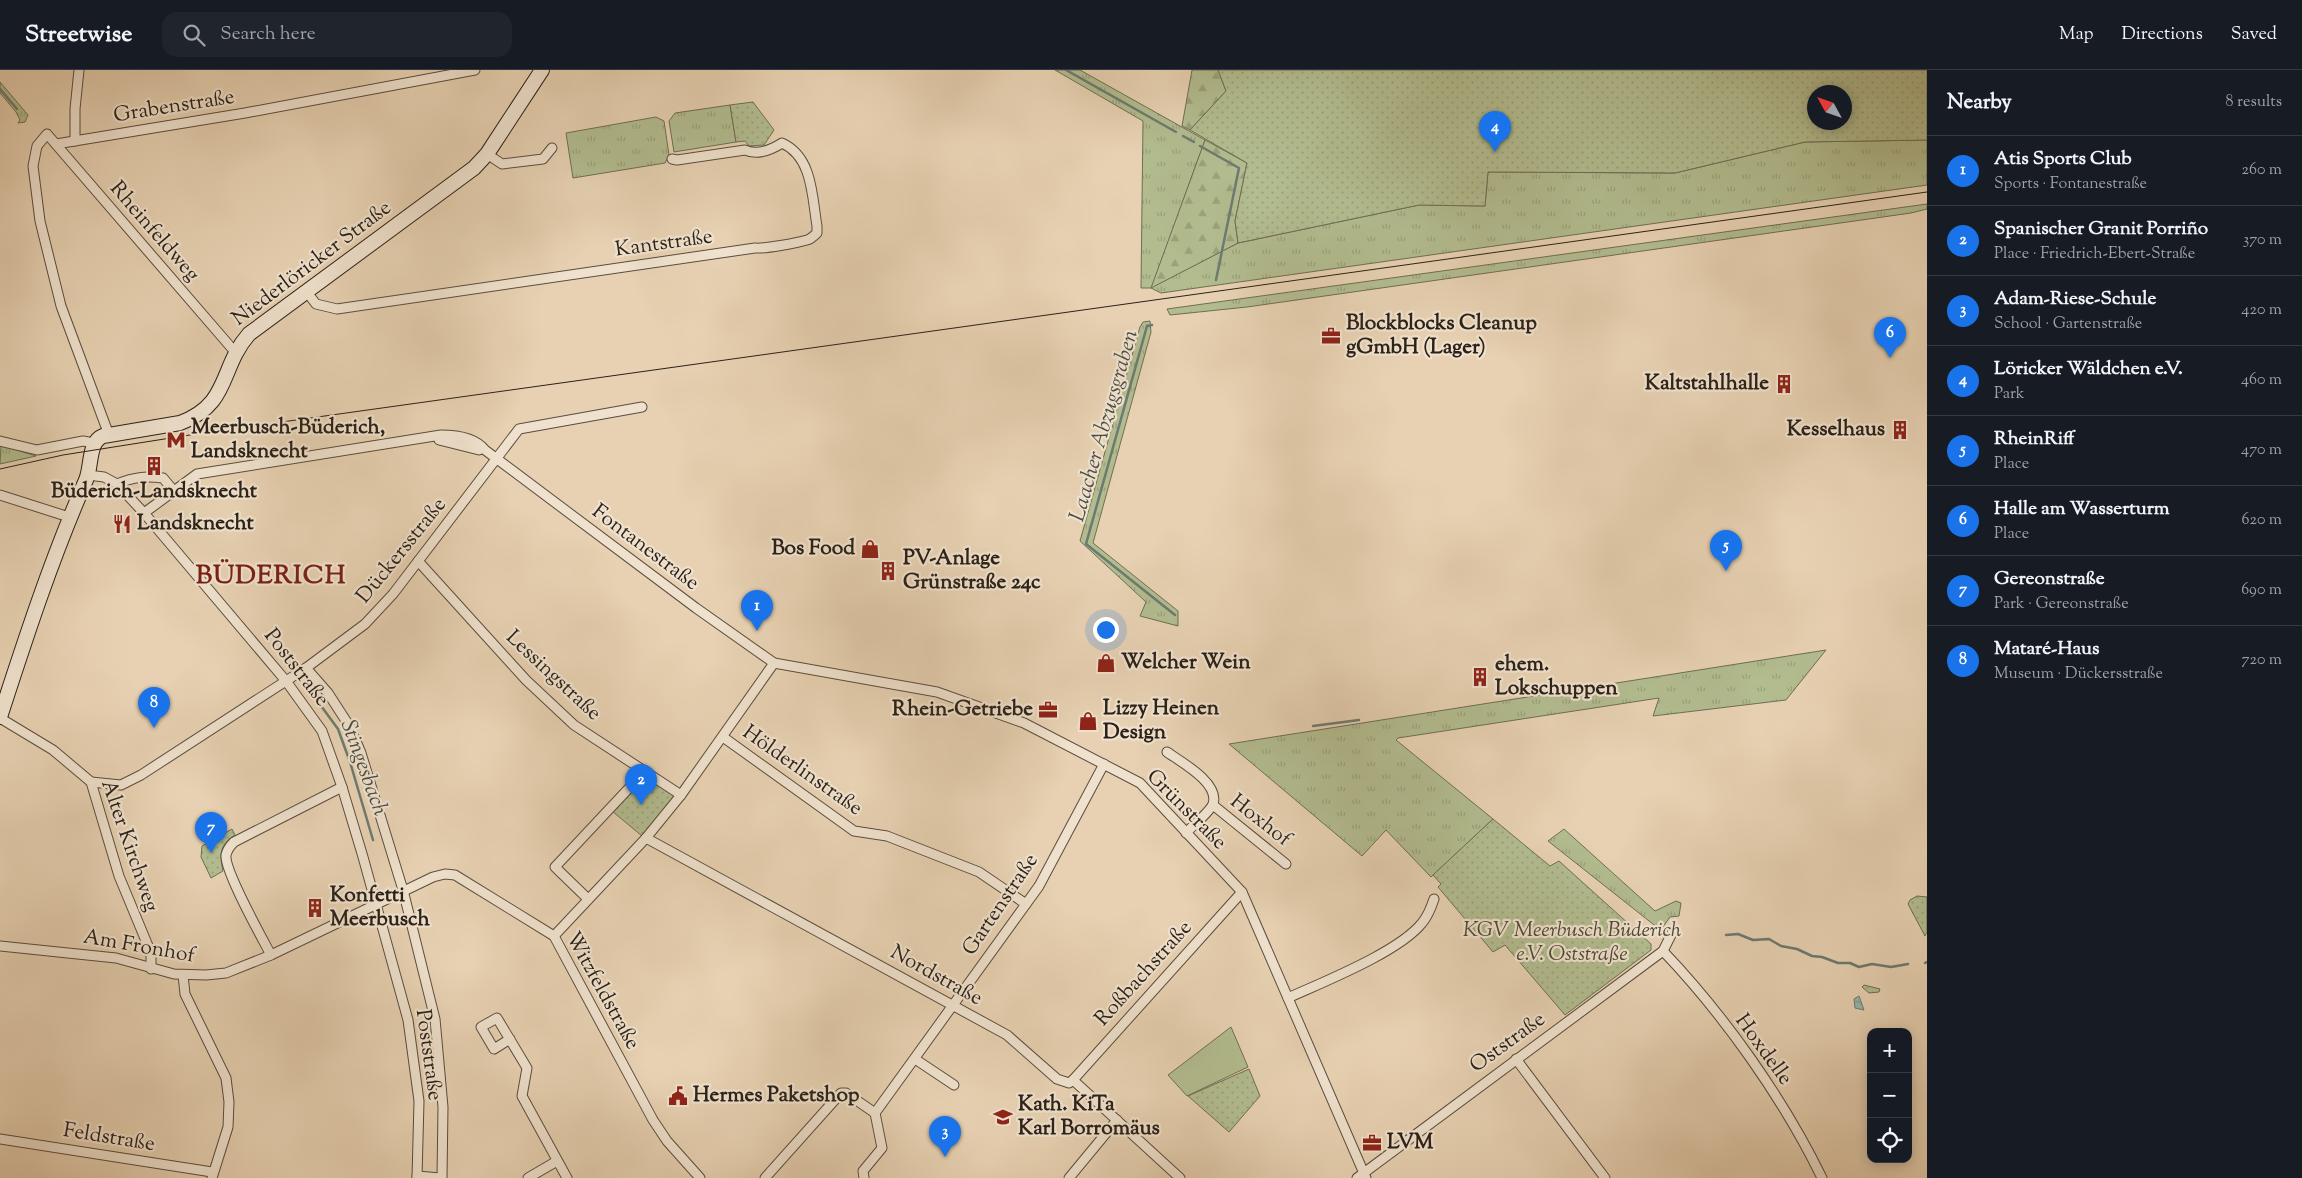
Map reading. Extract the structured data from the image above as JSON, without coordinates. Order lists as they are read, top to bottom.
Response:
{
  "streets": {
    "main road": ["Niederlöricker Straße"],
    "street": [
      "Grabenstraße",
      "Rheinfeldweg",
      "Kantstraße",
      "Fontanestraße",
      "Dückersstraße",
      "Poststraße",
      "Lessingstraße",
      "Hölderlinstraße",
      "Grünstraße",
      "Hoxhof",
      "Alter Kirchweg",
      "Gartenstraße",
      "Am Fronhof",
      "Roßbachstraße",
      "Nordstraße",
      "Witzfeldstraße",
      "Oststraße",
      "Hoxdelle",
      "Feldstraße"
    ]
  },
  "crossings": [
    ["Grabenstraße", "Rheinfeldweg"],
    ["Rheinfeldweg", "Niederlöricker Straße"],
    ["Kantstraße", "Niederlöricker Straße"],
    ["Fontanestraße", "Dückersstraße"],
    ["Fontanestraße", "Poststraße"],
    ["Fontanestraße", "Grünstraße"],
    ["Dückersstraße", "Poststraße"],
    ["Dückersstraße", "Lessingstraße"],
    ["Dückersstraße", "Alter Kirchweg"],
    ["Poststraße", "Am Fronhof"],
    ["Poststraße", "Witzfeldstraße"],
    ["Hölderlinstraße", "Gartenstraße"],
    ["Grünstraße", "Hoxhof"],
    ["Grünstraße", "Gartenstraße"],
    ["Grünstraße", "Roßbachstraße"],
    ["Grünstraße", "Oststraße"],
    ["Alter Kirchweg", "Am Fronhof"],
    ["Gartenstraße", "Nordstraße"],
    ["Am Fronhof", "Witzfeldstraße"],
    ["Roßbachstraße", "Nordstraße"],
    ["Oststraße", "Hoxdelle"]
  ],
  "districts": ["BÜDERICH"],
  "water": ["Laacher Abzugsgraben", "Stingesbach"],
  "parks": ["KGV Meerbusch Büderich e.V. Oststraße"],
  "places": {
    "office": ["Blockblocks Cleanup gGmbH (Lager)", "Rhein-Getriebe", "LVM"],
    "building": [
      "Kaltstahlhalle",
      "Kesselhaus",
      "Büderich-Landsknecht",
      "PV-Anlage Grünstraße 24c",
      "ehem. Lokschuppen",
      "Konfetti Meerbusch"
    ],
    "metro station": ["Meerbusch-Büderich, Landsknecht"],
    "restaurant": ["Landsknecht"],
    "shop": ["Bos Food", "Welcher Wein", "Lizzy Heinen Design"],
    "public building": ["Hermes Paketshop"],
    "school or university": ["Kath. KiTa Karl Borromäus"]
  },
  "north": "top left",
  "page": {
    "header": "Streetwise",
    "search": "Search here",
    "nav": ["Map", "Directions", "Saved"],
    "heading": ["Nearby", "8 results"],
    "pins": [
      "4",
      "6",
      "5",
      "1",
      "8",
      "2",
      "7",
      "3"
    ],
    "list": [
      {
        "mark": "1",
        "name": "Atis Sports Club",
        "note": "Sports · Fontanestraße",
        "value": "260 m"
      },
      {
        "mark": "2",
        "name": "Spanischer Granit Porriño",
        "note": "Place · Friedrich-Ebert-Straße",
        "value": "370 m"
      },
      {
        "mark": "3",
        "name": "Adam-Riese-Schule",
        "note": "School · Gartenstraße",
        "value": "420 m"
      },
      {
        "mark": "4",
        "name": "Löricker Wäldchen e.V.",
        "note": "Park",
        "value": "460 m"
      },
      {
        "mark": "5",
        "name": "RheinRiff",
        "note": "Place",
        "value": "470 m"
      },
      {
        "mark": "6",
        "name": "Halle am Wasserturm",
        "note": "Place",
        "value": "620 m"
      },
      {
        "mark": "7",
        "name": "Gereonstraße",
        "note": "Park · Gereonstraße",
        "value": "690 m"
      },
      {
        "mark": "8",
        "name": "Mataré-Haus",
        "note": "Museum · Dückersstraße",
        "value": "720 m"
      }
    ],
    "map_buttons": ["+", "−"]
  }
}
